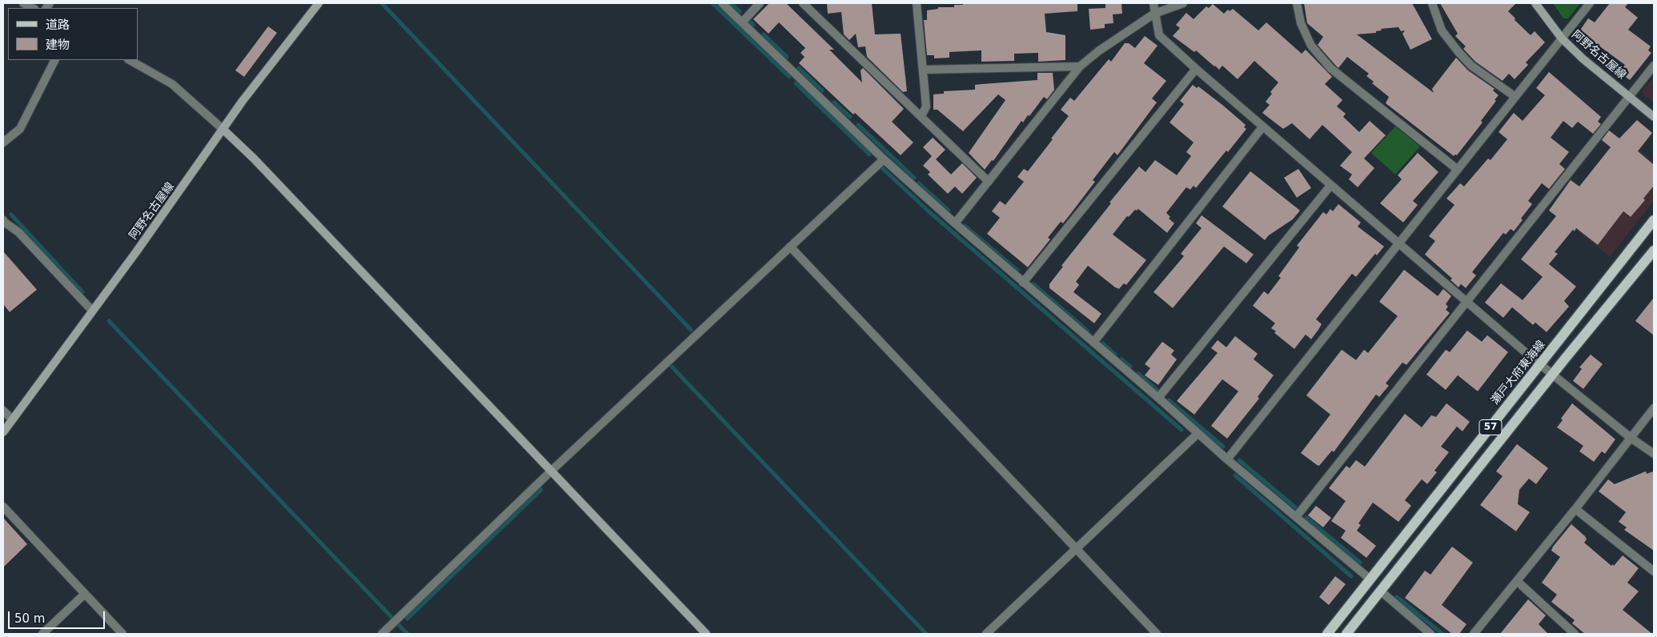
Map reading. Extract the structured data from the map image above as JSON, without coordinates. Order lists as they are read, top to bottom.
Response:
{
  "streets": {
    "main road": ["阿野名古屋線", "瀬戸大府東海線", "57"]
  },
  "legend": ["道路", "建物"],
  "scale_bar": "50 m"
}
